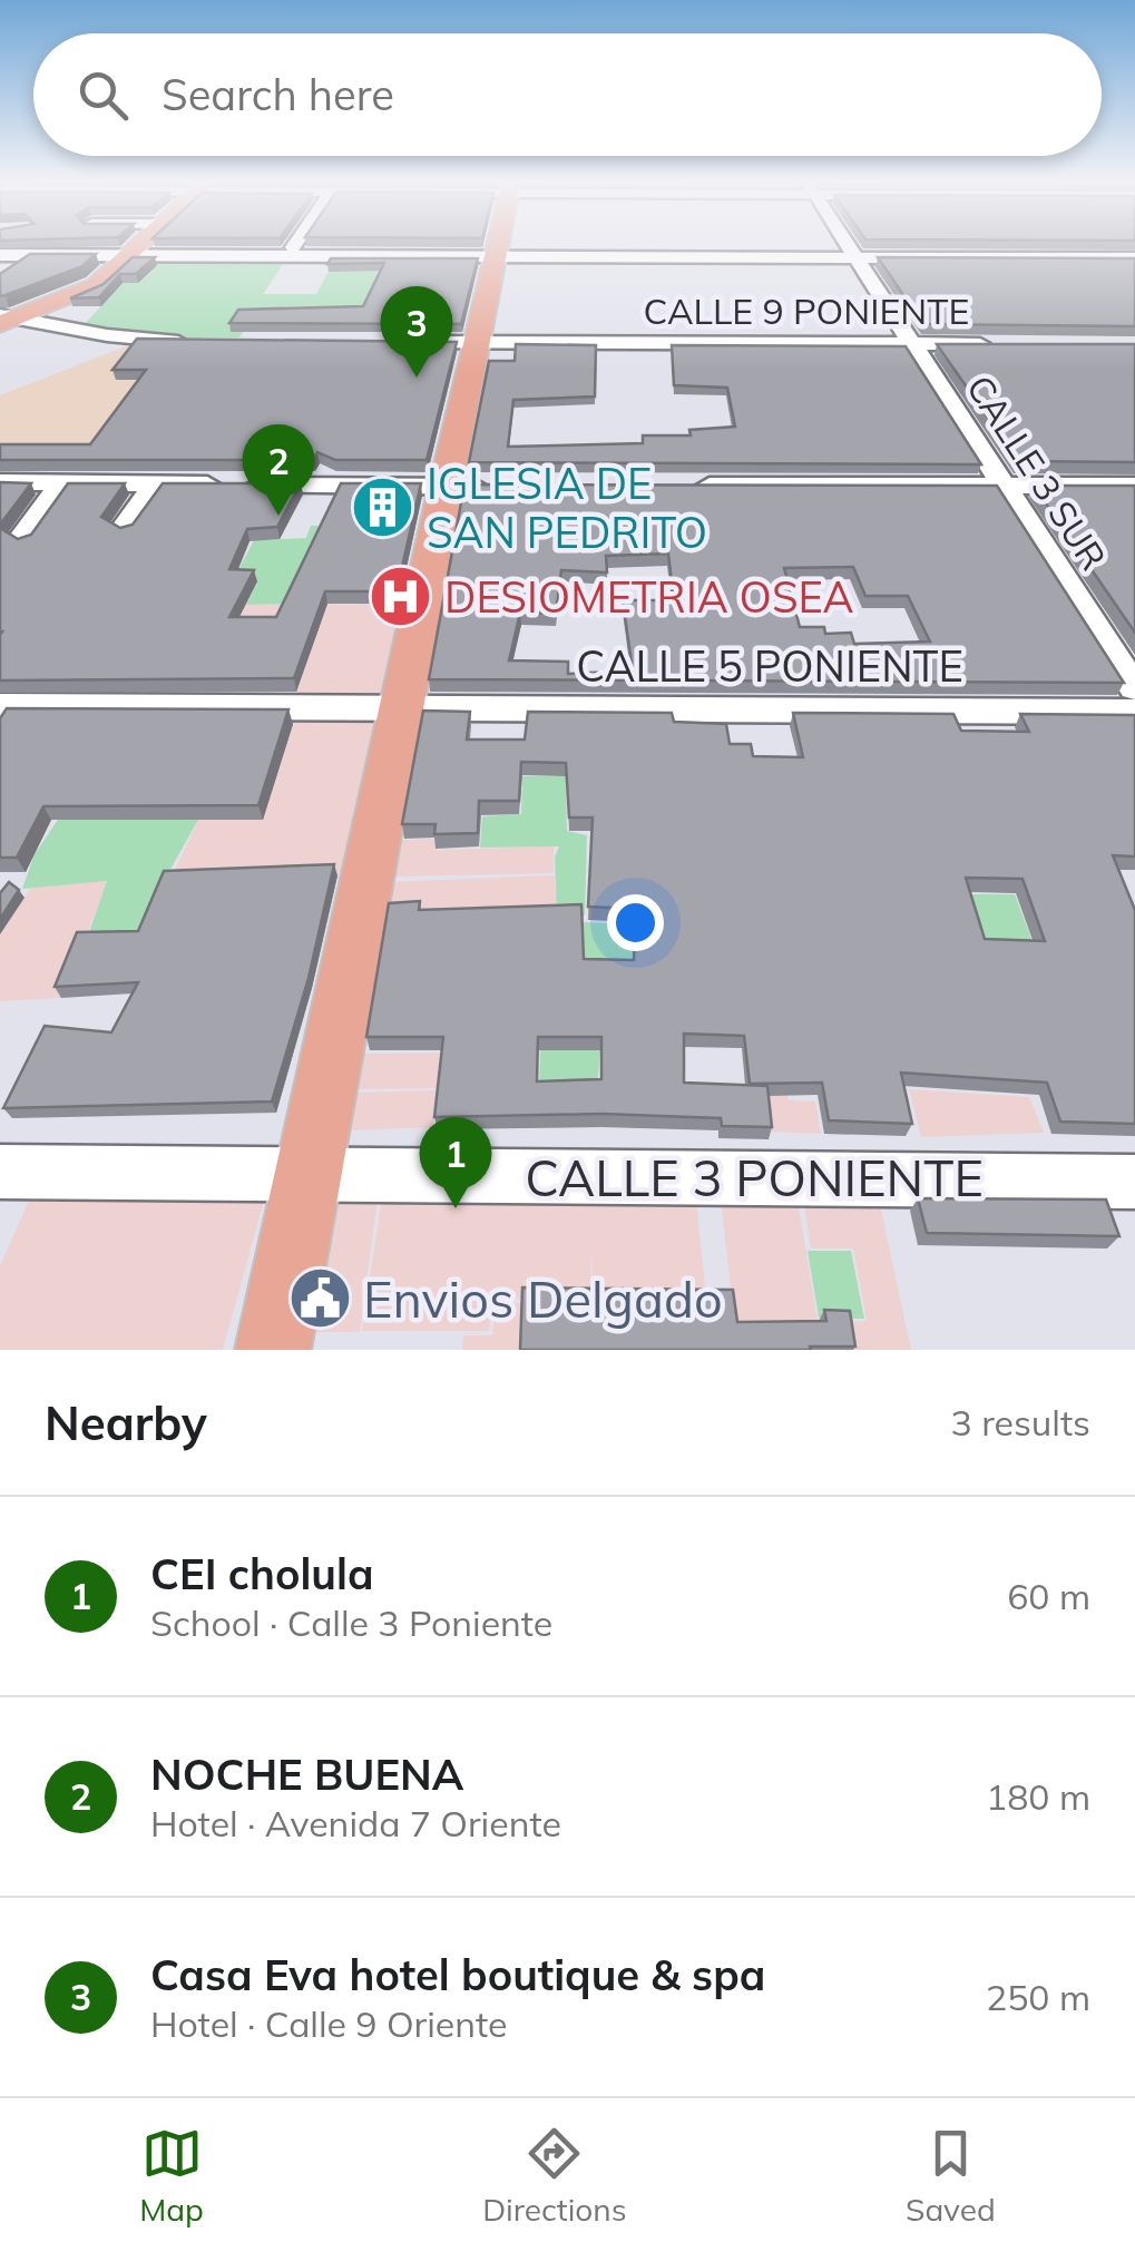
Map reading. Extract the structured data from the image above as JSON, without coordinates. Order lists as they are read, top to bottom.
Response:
{
  "streets": {
    "street": [
      "CALLE 9 PONIENTE",
      "CALLE 3 SUR",
      "CALLE 5 PONIENTE",
      "CALLE 3 PONIENTE"
    ]
  },
  "crossings": [
    ["CALLE 9 PONIENTE", "CALLE 3 SUR"]
  ],
  "places": {
    "building": ["IGLESIA DE SAN PEDRITO"],
    "hospital": ["DESIOMETRIA OSEA"],
    "public building": ["Envios Delgado"]
  },
  "page": {
    "search": "Search here",
    "pins": ["3", "2", "1"],
    "heading": ["Nearby", "3 results"],
    "list": [
      {
        "mark": "1",
        "name": "CEI cholula",
        "note": "School · Calle 3 Poniente",
        "value": "60 m"
      },
      {
        "mark": "2",
        "name": "NOCHE BUENA",
        "note": "Hotel · Avenida 7 Oriente",
        "value": "180 m"
      },
      {
        "mark": "3",
        "name": "Casa Eva hotel boutique & spa",
        "note": "Hotel · Calle 9 Oriente",
        "value": "250 m"
      }
    ],
    "nav": ["Map", "Directions", "Saved"]
  }
}
